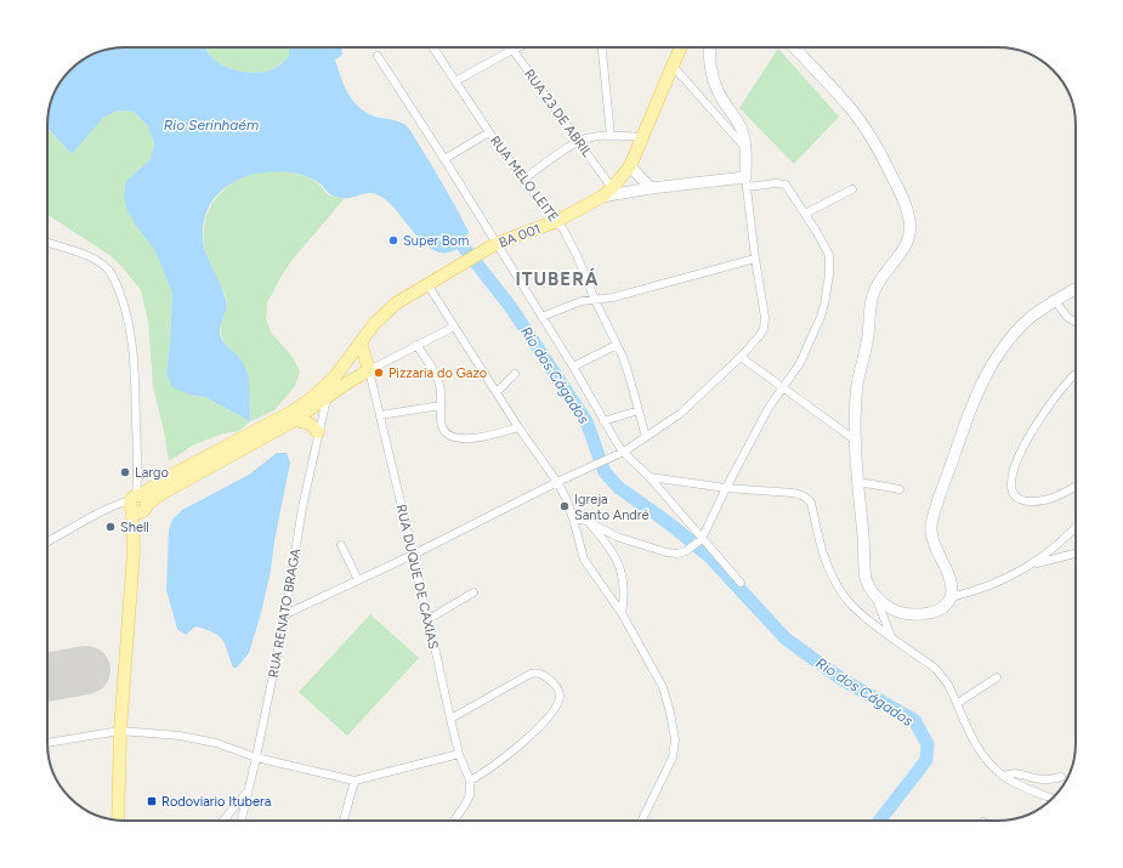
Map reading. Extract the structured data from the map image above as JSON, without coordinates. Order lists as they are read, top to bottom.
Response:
{
  "streets": {
    "main road": ["BA 001"],
    "street": [
      "RUA 23 DE ABRIL",
      "RUA MELO LEITE",
      "RUA DUQUE DE CAXIAS",
      "RUA RENATO BRAGA"
    ]
  },
  "crossings": [
    ["RUA 23 DE ABRIL", "BA 001"],
    ["RUA MELO LEITE", "BA 001"]
  ],
  "districts": ["ITUBERÁ"],
  "water": ["Rio Serinhaém", "Rio dos Cágados"],
  "places": {
    "other": [
      "Super Bom",
      "Pizzaria do Gazo",
      "Largo",
      "Igreja Santo André",
      "Shell"
    ],
    "transit": ["Rodoviario Itubera"]
  }
}
